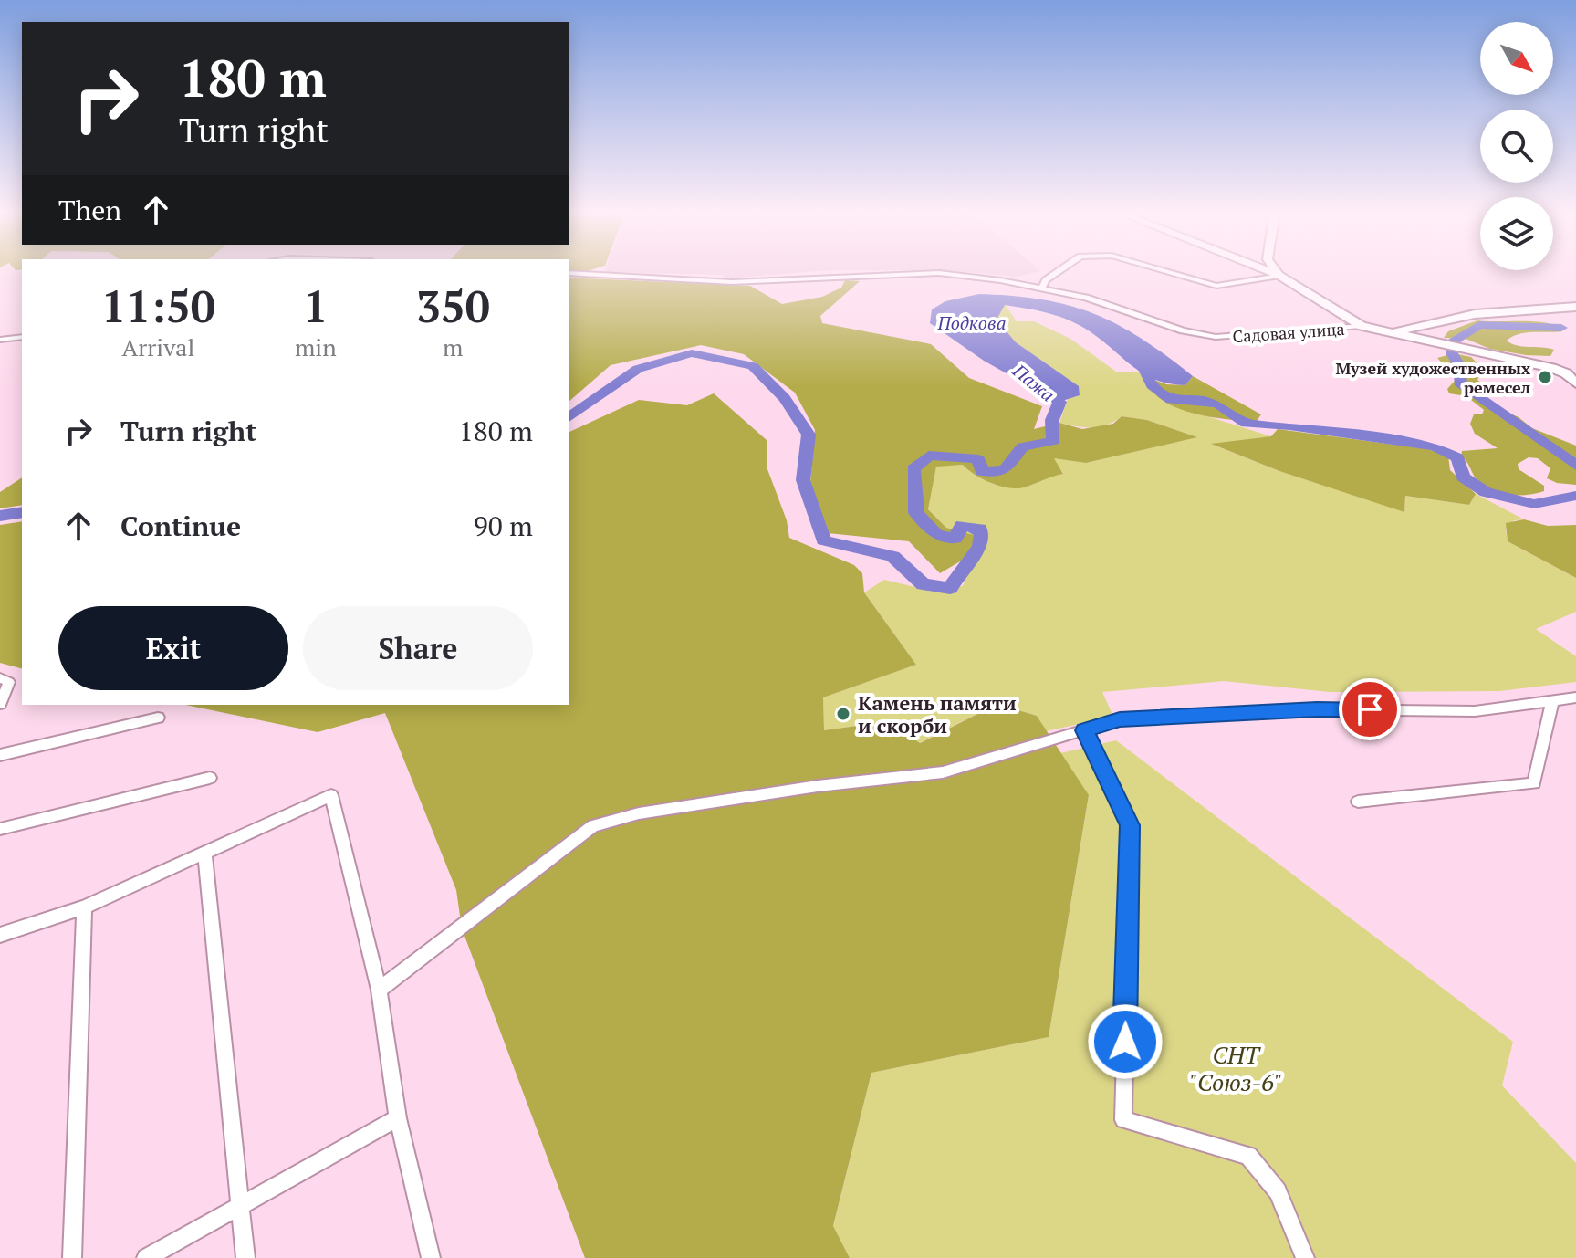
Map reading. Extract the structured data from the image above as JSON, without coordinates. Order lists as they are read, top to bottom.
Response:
{
  "streets": {
    "street": ["Садовая улица"]
  },
  "water": ["Подкова", "Пажа"],
  "parks": ["СНТ \"Союз-6\""],
  "places": ["Музей художественных ремесел", "Камень памяти и скорби"],
  "north": "bottom right",
  "page": {
    "turn": ["180 m", "Turn right"],
    "then": "Then",
    "eta": [
      "11:50",
      "Arrival",
      "1",
      "min",
      "350",
      "m"
    ],
    "list": [
      {
        "name": "Turn right",
        "value": "180 m"
      },
      {
        "name": "Continue",
        "value": "90 m"
      }
    ],
    "buttons": ["Exit", "Share"]
  }
}
